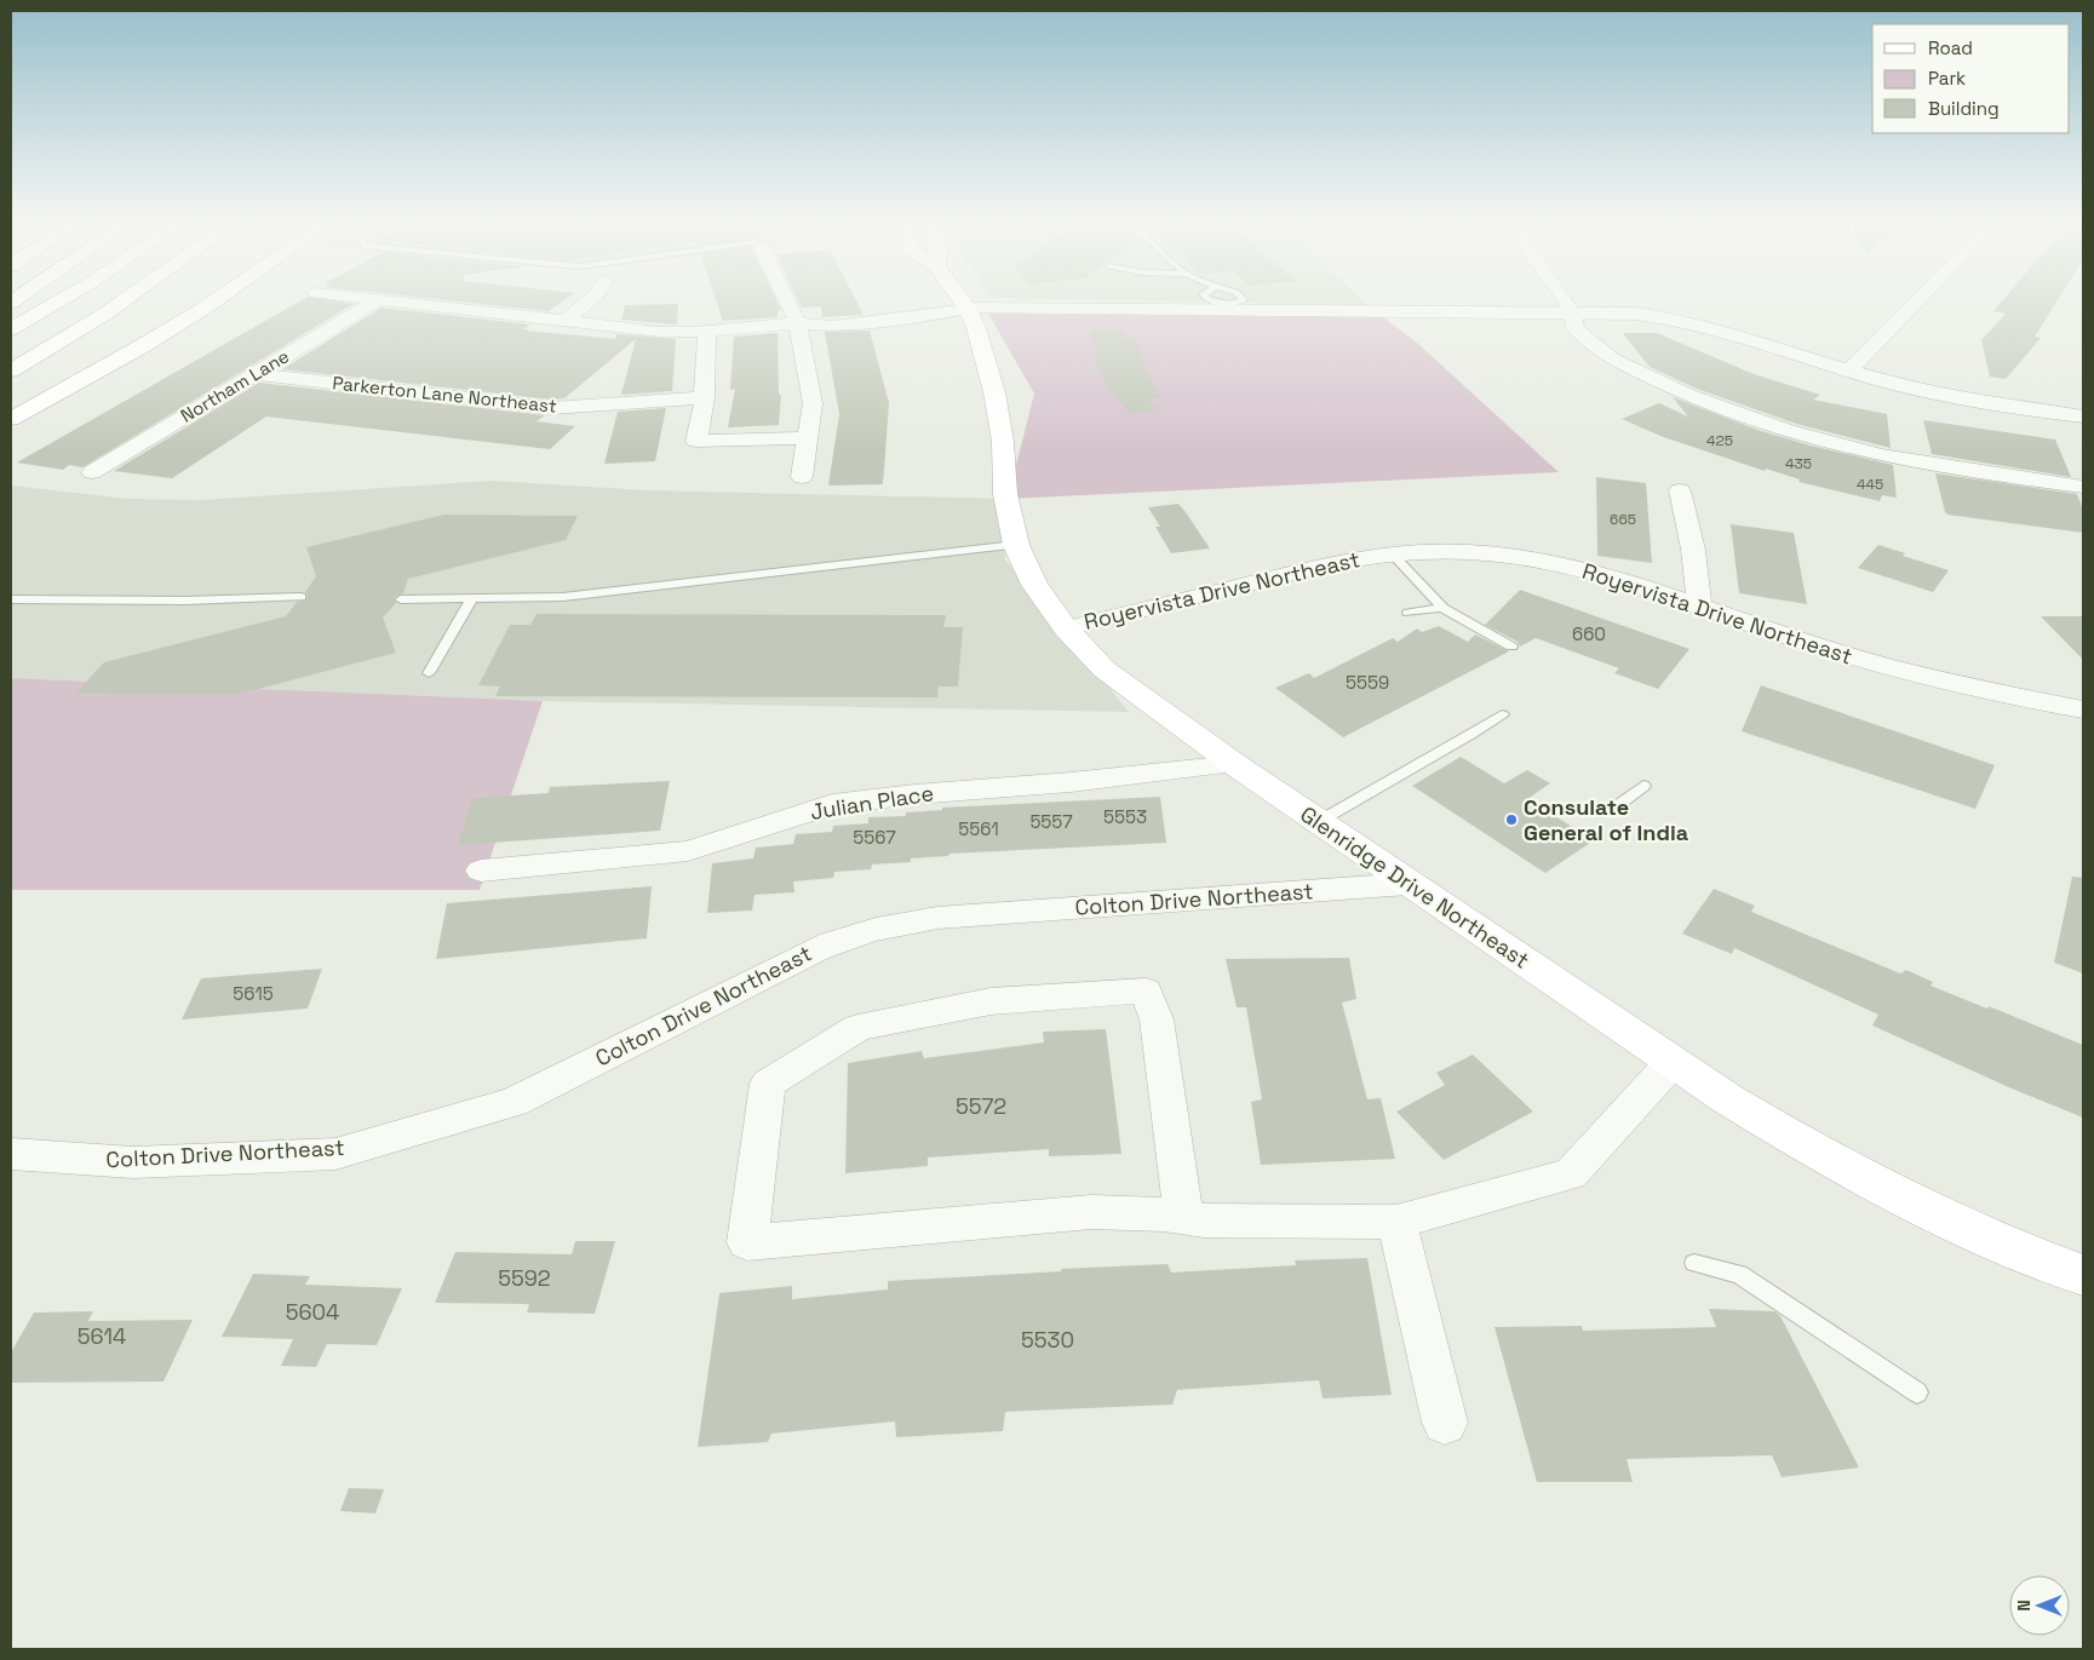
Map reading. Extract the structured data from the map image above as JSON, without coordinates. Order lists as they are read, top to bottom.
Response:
{
  "streets": {
    "main road": ["Glenridge Drive Northeast"],
    "street": [
      "Northam Lane",
      "Parkerton Lane Northeast",
      "Royervista Drive Northeast",
      "Julian Place",
      "Colton Drive Northeast"
    ]
  },
  "crossings": [
    ["Northam Lane", "Parkerton Lane Northeast"],
    ["Royervista Drive Northeast", "Glenridge Drive Northeast"],
    ["Julian Place", "Glenridge Drive Northeast"],
    ["Glenridge Drive Northeast", "Colton Drive Northeast"]
  ],
  "places": ["Consulate General of India"],
  "house_numbers": [
    "425",
    "435",
    "445",
    "665",
    "660",
    "5559",
    "5553",
    "5557",
    "5561",
    "5567",
    "5615",
    "5572",
    "5592",
    "5604",
    "5614",
    "5530"
  ],
  "legend": ["Road", "Park", "Building"],
  "north": "left"
}
